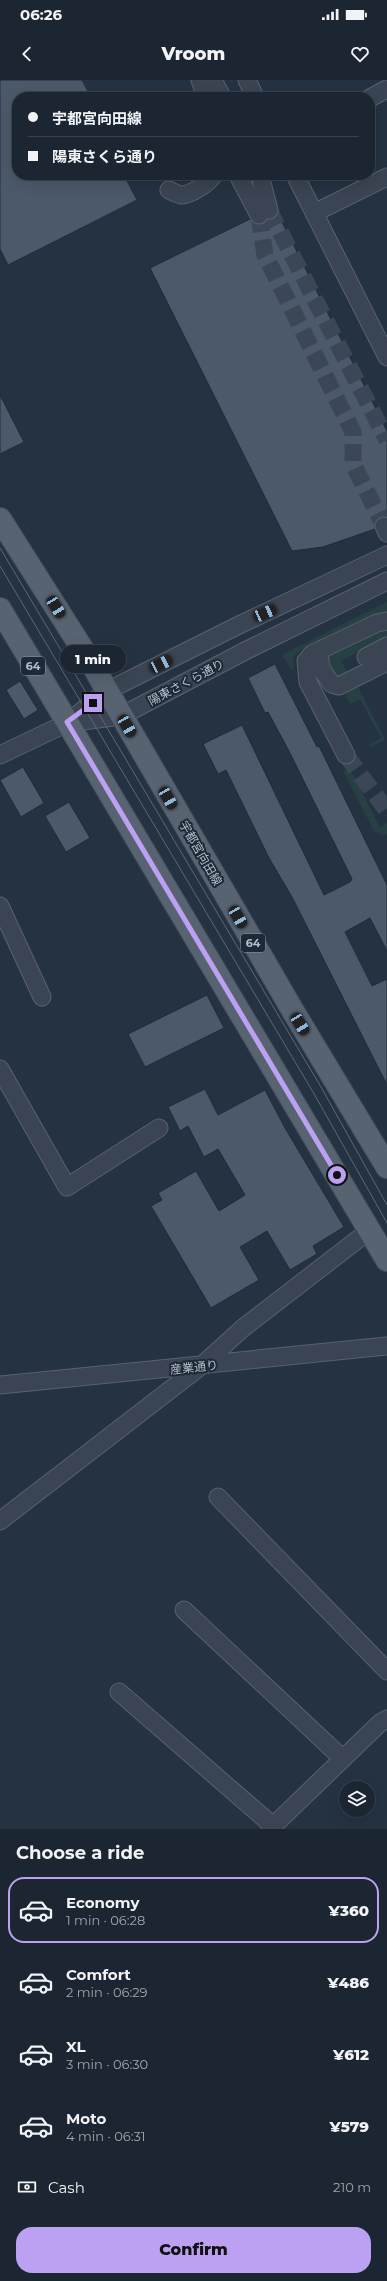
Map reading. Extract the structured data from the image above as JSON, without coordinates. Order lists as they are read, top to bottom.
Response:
{
  "streets": {
    "main road": ["64", "宇都宮向田線"],
    "street": ["陽東さくら通り", "産業通り"]
  },
  "crossings": [
    ["64", "陽東さくら通り"],
    ["陽東さくら通り", "宇都宮向田線"]
  ],
  "page": {
    "status": "06:26",
    "header": "Vroom",
    "banner": ["宇都宮向田線", "陽東さくら通り"],
    "bubble": "1 min",
    "heading": "Choose a ride",
    "list": [
      {
        "name": "Economy",
        "note": "1 min · 06:28",
        "value": "¥360"
      },
      {
        "name": "Comfort",
        "note": "2 min · 06:29",
        "value": "¥486"
      },
      {
        "name": "XL",
        "note": "3 min · 06:30",
        "value": "¥612"
      },
      {
        "name": "Moto",
        "note": "4 min · 06:31",
        "value": "¥579"
      }
    ],
    "pay": ["Cash", "210 m"],
    "buttons": "Confirm"
  }
}
